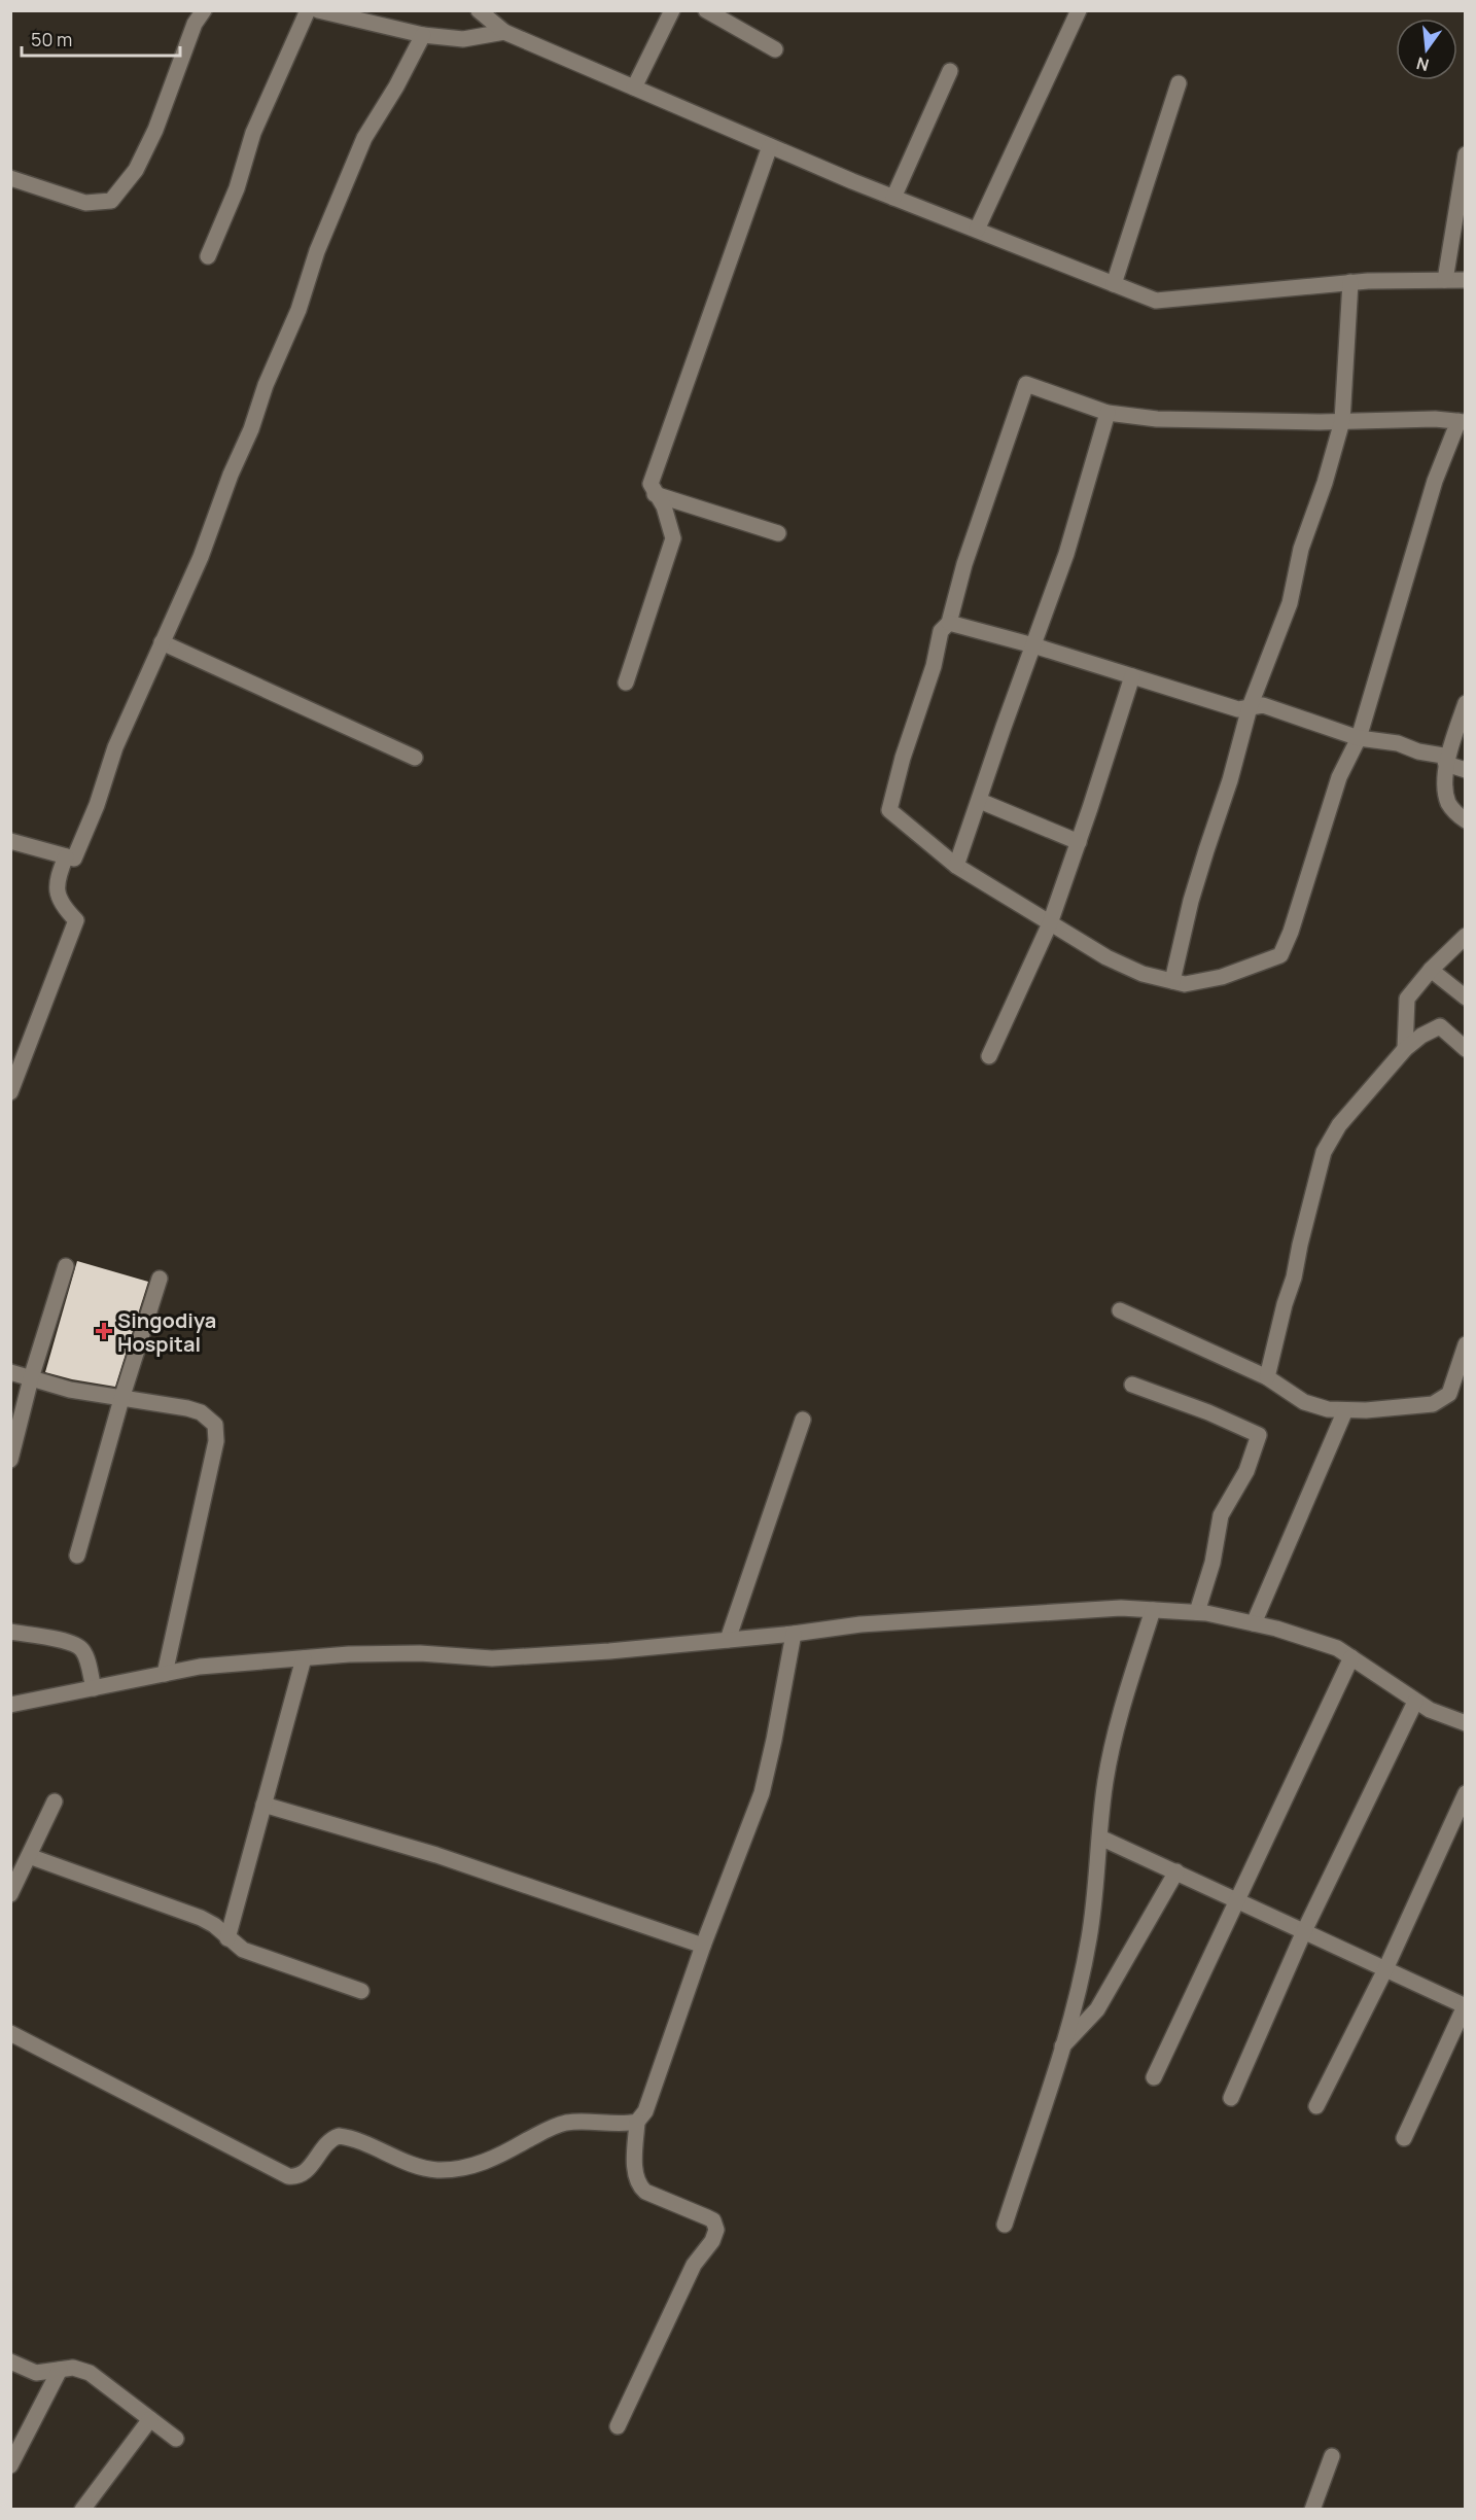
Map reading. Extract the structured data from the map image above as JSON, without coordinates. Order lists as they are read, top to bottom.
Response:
{
  "places": {
    "health": ["Singodiya Hospital"]
  },
  "scale_bar": "50 m",
  "north": "bottom"
}
